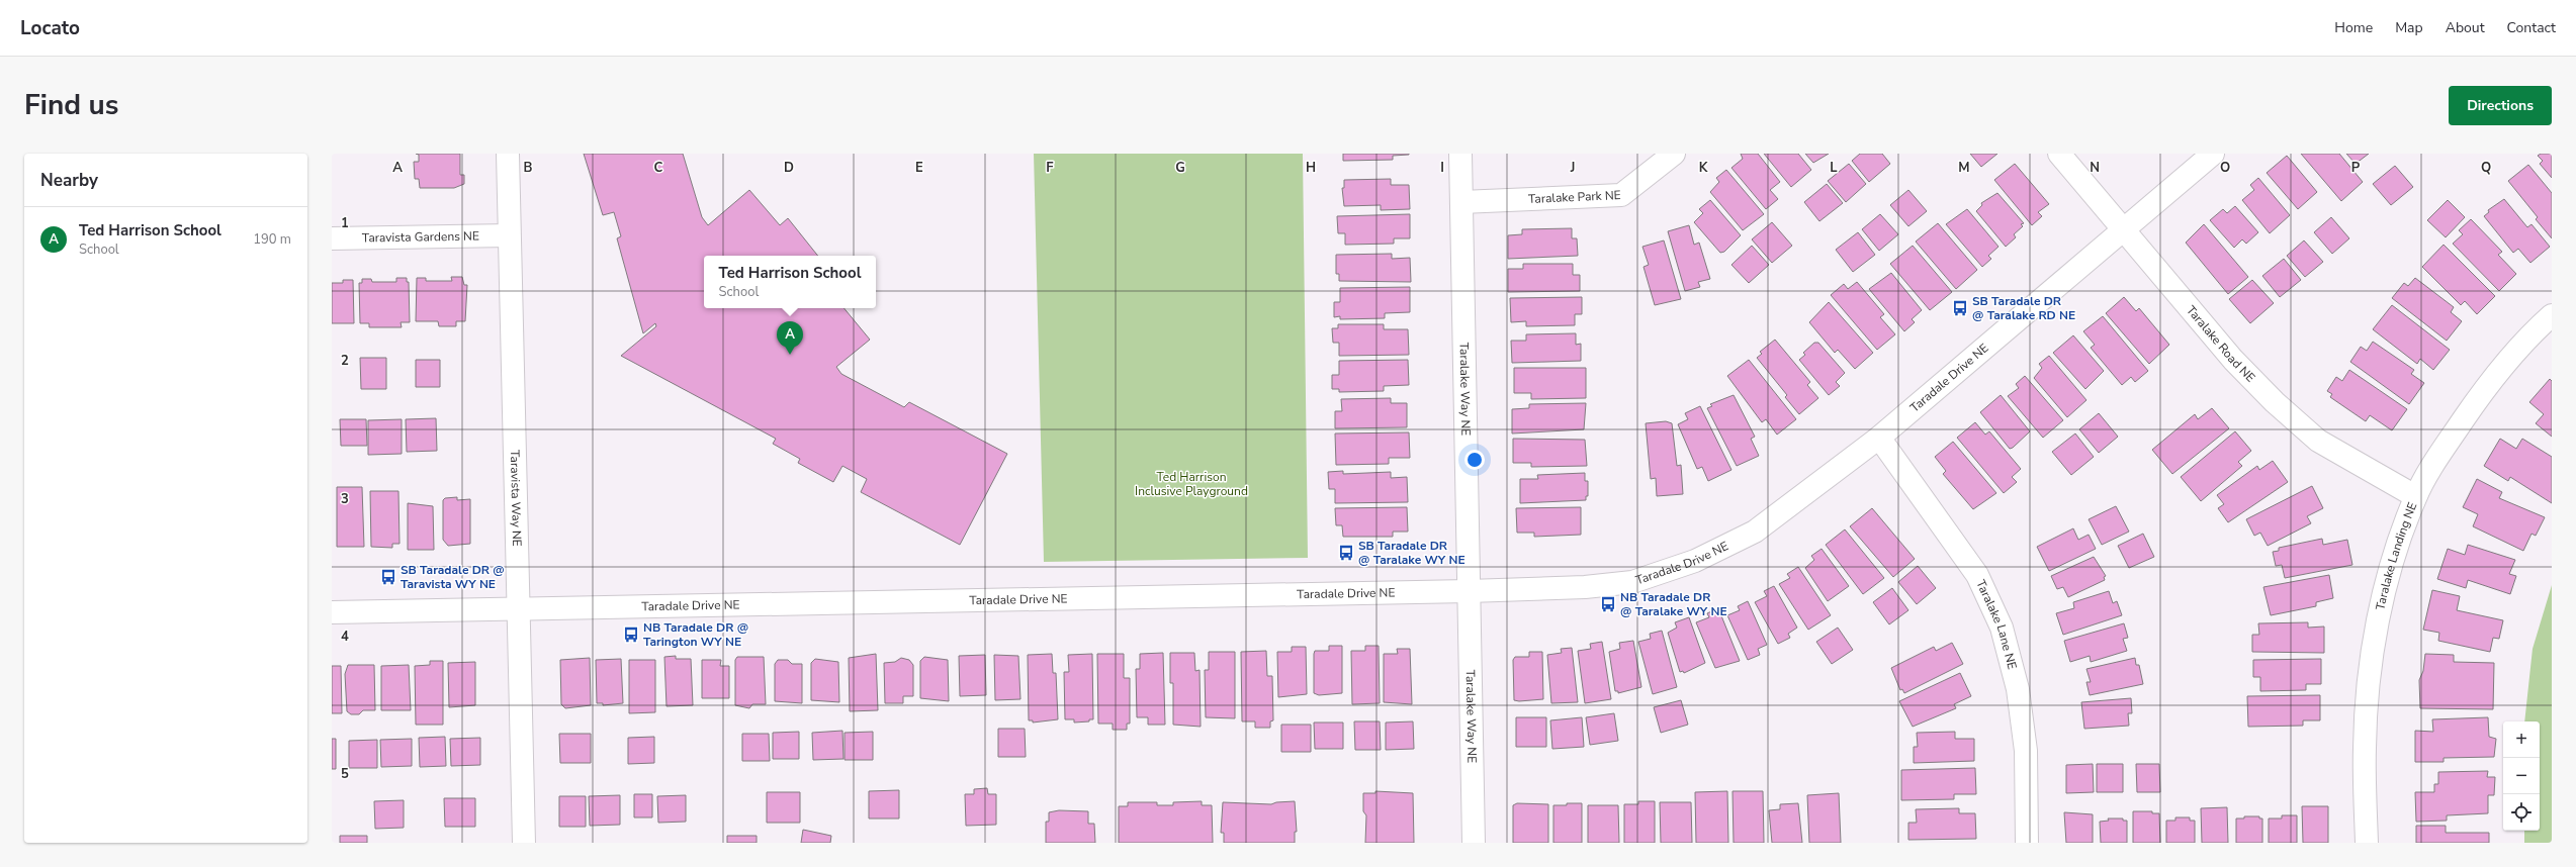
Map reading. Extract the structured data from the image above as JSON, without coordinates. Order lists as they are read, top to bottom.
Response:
{
  "streets": {
    "street": [
      "Taralake Park NE",
      "Taravista Gardens NE",
      "Taralake Road NE",
      "Taradale Drive NE",
      "Taralake Way NE",
      "Taravista Way NE",
      "Taralake Landing NE",
      "Taralake Lane NE"
    ]
  },
  "crossings": [
    ["Taralake Park NE", "Taralake Way NE"],
    ["Taravista Gardens NE", "Taravista Way NE"],
    ["Taralake Road NE", "Taradale Drive NE"],
    ["Taralake Road NE", "Taralake Landing NE"],
    ["Taradale Drive NE", "Taralake Way NE"],
    ["Taradale Drive NE", "Taravista Way NE"],
    ["Taradale Drive NE", "Taralake Lane NE"]
  ],
  "parks": ["Ted Harrison Inclusive Playground"],
  "places": {
    "bus stop": [
      "SB Taradale DR @ Taralake RD NE",
      "SB Taradale DR @ Taralake WY NE",
      "SB Taradale DR @ Taravista WY NE",
      "NB Taradale DR @ Taralake WY NE",
      "NB Taradale DR @ Tarington WY NE"
    ]
  },
  "page": {
    "header": "Locato",
    "nav": [
      "Home",
      "Map",
      "About",
      "Contact"
    ],
    "title": "Find us",
    "buttons": "Directions",
    "heading": "Nearby",
    "list": [
      {
        "mark": "A",
        "name": "Ted Harrison School",
        "note": "School",
        "value": "190 m"
      }
    ],
    "popup": ["Ted Harrison School", "School"],
    "pins": "A",
    "map_buttons": ["+", "−"]
  },
  "grid": {
    "columns": [
      "A",
      "B",
      "C",
      "D",
      "E",
      "F",
      "G",
      "H",
      "I",
      "J",
      "K",
      "L",
      "M",
      "N",
      "O",
      "P",
      "Q"
    ],
    "rows": [
      "1",
      "2",
      "3",
      "4",
      "5"
    ]
  }
}
